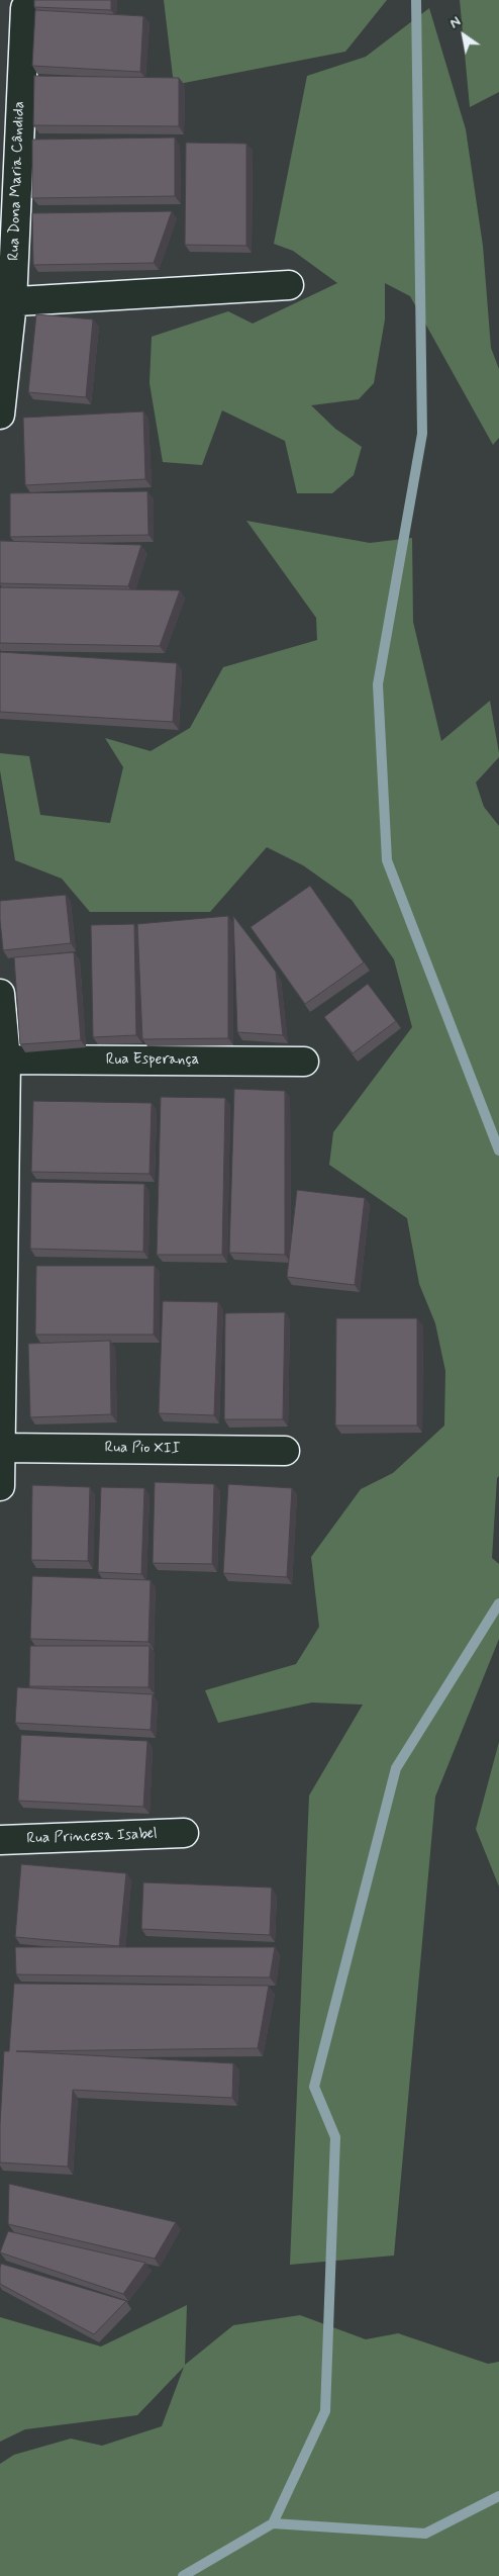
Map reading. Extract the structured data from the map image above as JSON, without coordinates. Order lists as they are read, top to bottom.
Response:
{
  "streets": {
    "street": [
      "Rua Dona Maria Cândida",
      "Rua Esperança",
      "Rua Pio XII",
      "Rua Princesa Isabel"
    ]
  },
  "north": "top left"
}
